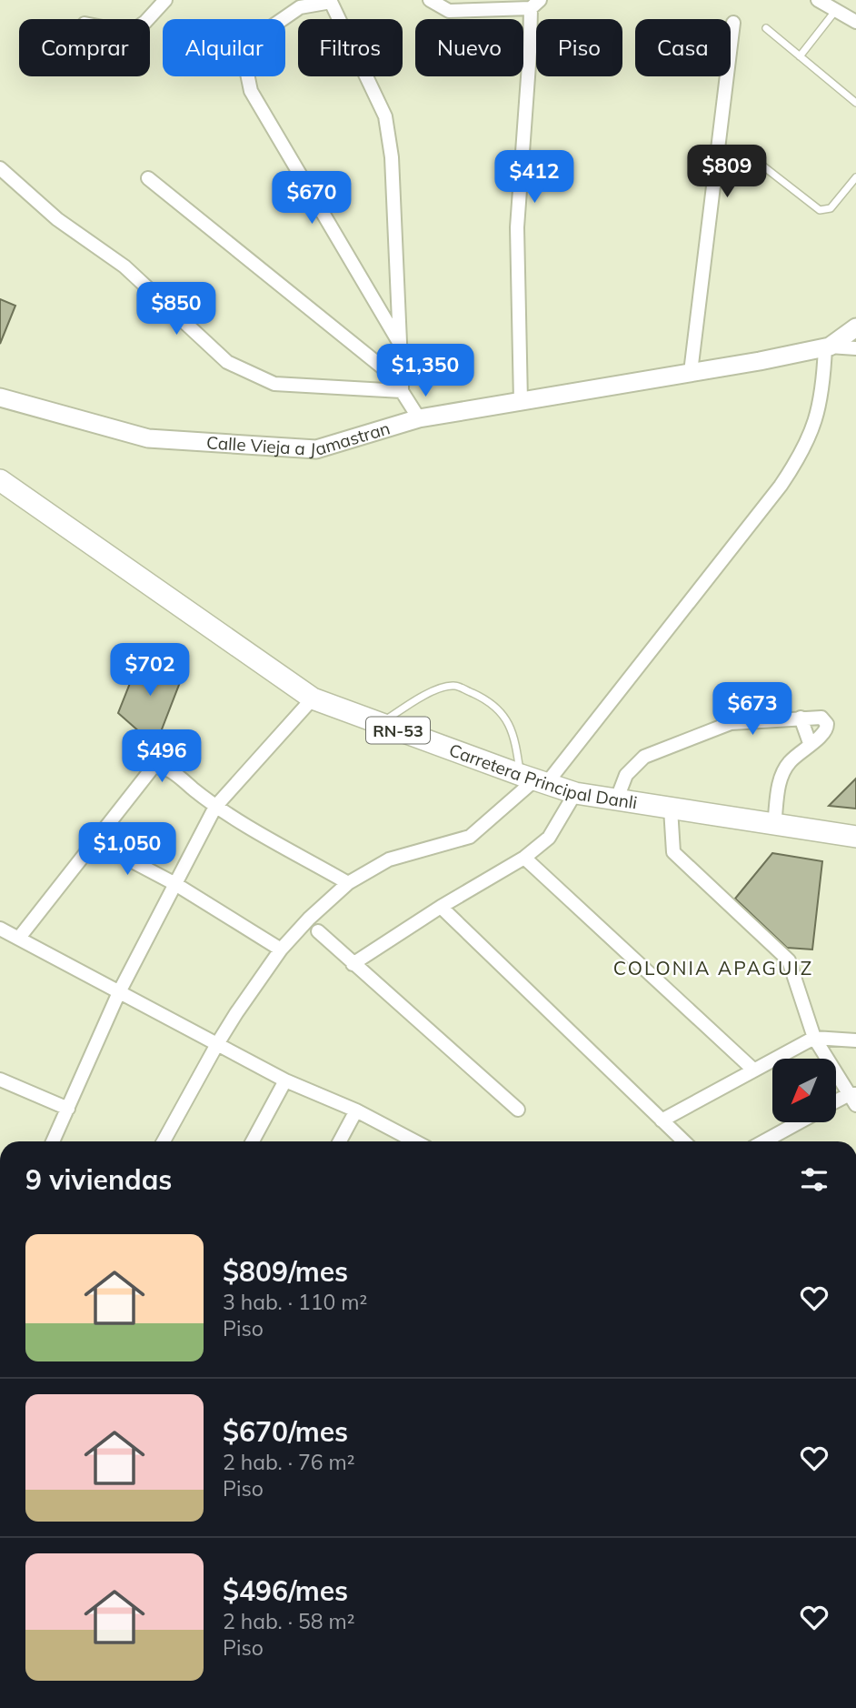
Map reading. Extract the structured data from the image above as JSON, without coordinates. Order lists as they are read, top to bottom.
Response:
{
  "streets": {
    "main road": ["RN-53", "Carretera Principal Danli"],
    "street": ["Calle Vieja a Jamastran"]
  },
  "districts": ["COLONIA APAGUIZ"],
  "north": "bottom left",
  "page": {
    "chip": [
      "Comprar",
      "Alquilar",
      "Filtros",
      "Nuevo",
      "Piso",
      "Casa"
    ],
    "price": [
      "$809",
      "$412",
      "$670",
      "$850",
      "$1,350",
      "$702",
      "$673",
      "$496",
      "$1,050"
    ],
    "heading": "9 viviendas",
    "list": [
      {
        "name": "$809/mes",
        "note": "3 hab. · 110 m² · Piso"
      },
      {
        "name": "$670/mes",
        "note": "2 hab. · 76 m² · Piso"
      },
      {
        "name": "$496/mes",
        "note": "2 hab. · 58 m² · Piso"
      }
    ]
  }
}
